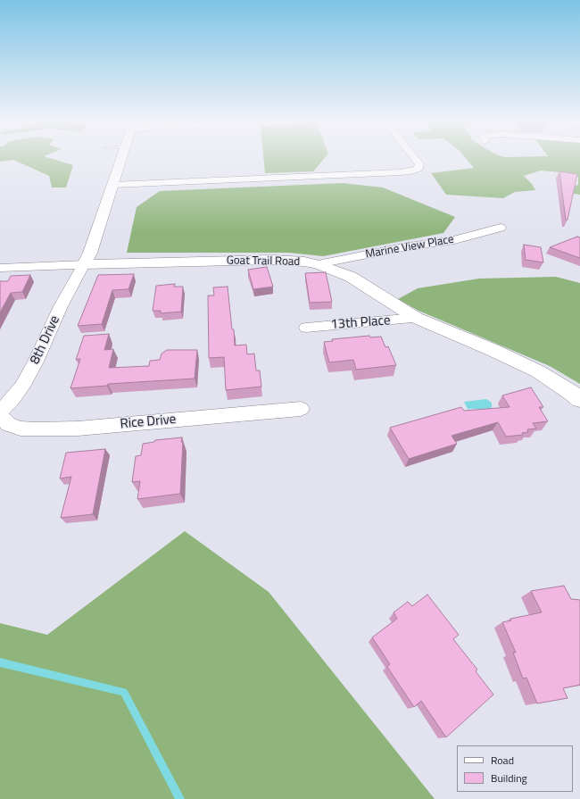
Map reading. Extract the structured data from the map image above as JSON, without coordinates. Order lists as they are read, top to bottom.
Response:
{
  "streets": {
    "street": [
      "Marine View Place",
      "Goat Trail Road",
      "13th Place",
      "8th Drive",
      "Rice Drive"
    ]
  },
  "crossings": [
    ["Marine View Place", "Goat Trail Road"],
    ["Goat Trail Road", "13th Place"],
    ["Goat Trail Road", "8th Drive"]
  ],
  "legend": ["Road", "Building"]
}
